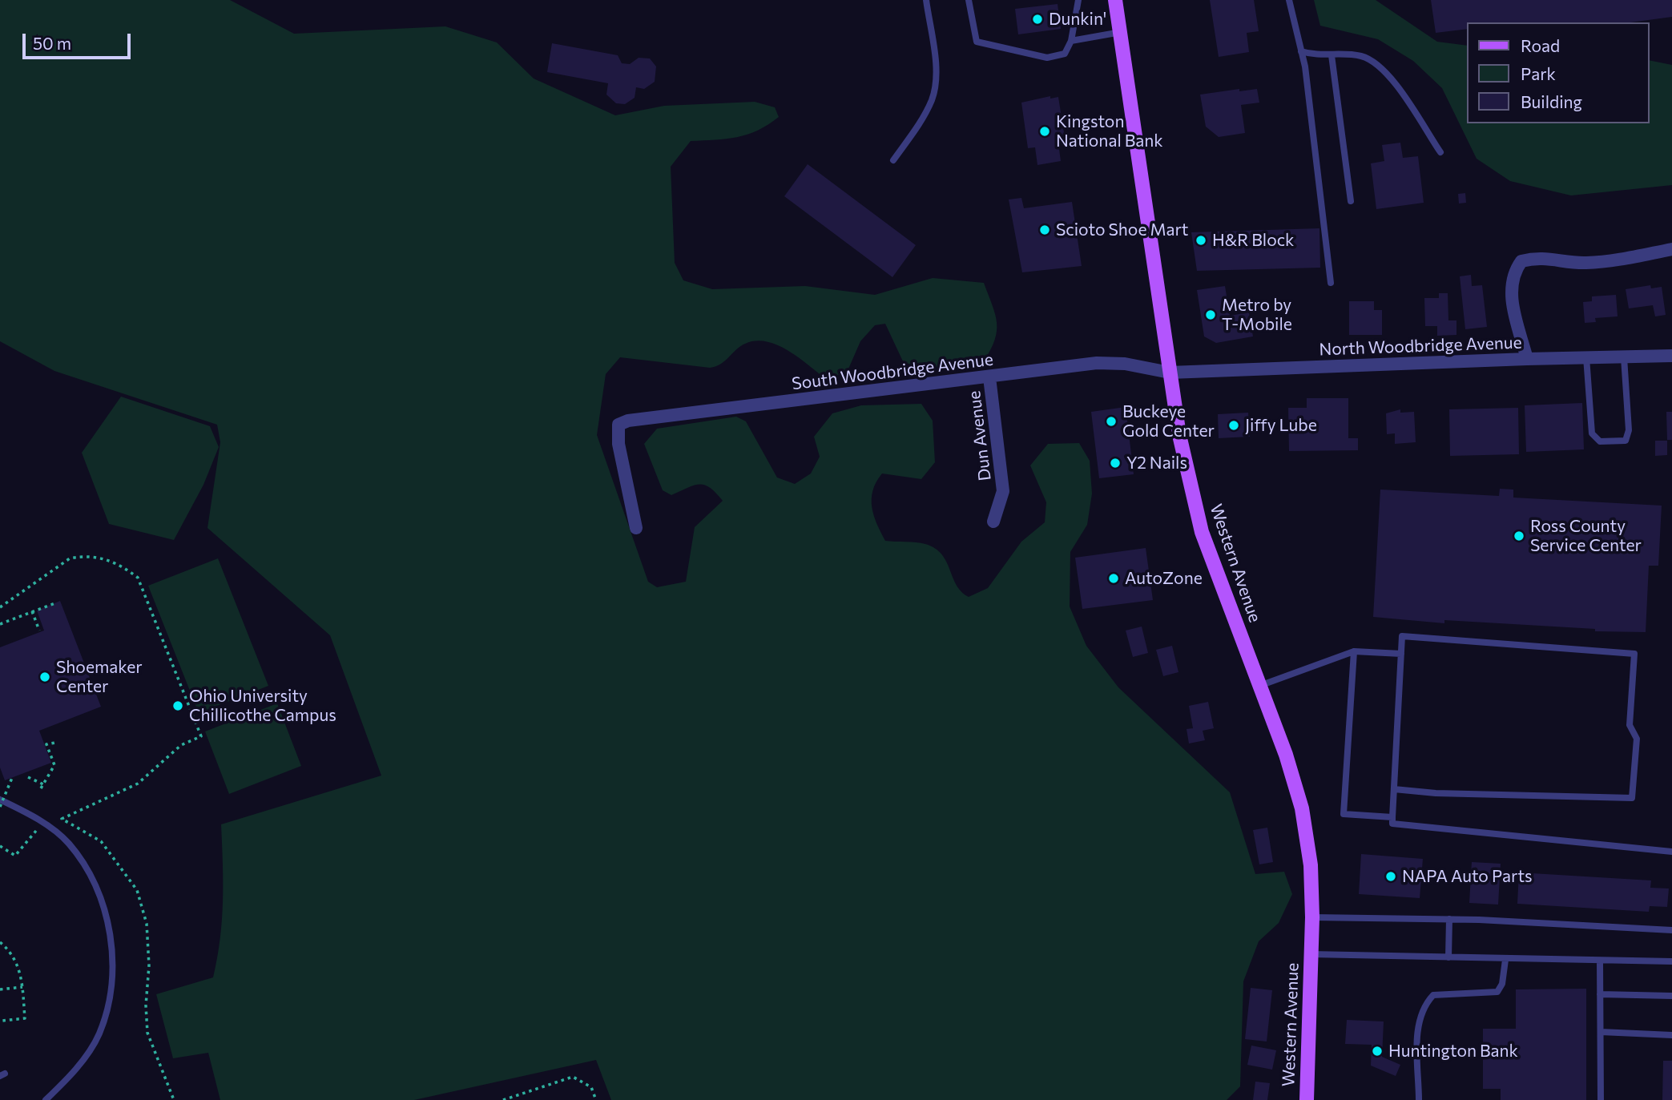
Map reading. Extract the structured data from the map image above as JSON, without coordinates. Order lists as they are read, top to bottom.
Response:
{
  "streets": {
    "main road": ["Western Avenue"],
    "street": ["North Woodbridge Avenue", "South Woodbridge Avenue", "Dun Avenue"]
  },
  "crossings": [
    ["North Woodbridge Avenue", "South Woodbridge Avenue"],
    ["North Woodbridge Avenue", "Western Avenue"],
    ["South Woodbridge Avenue", "Dun Avenue"],
    ["South Woodbridge Avenue", "Western Avenue"]
  ],
  "places": [
    "Dunkin'",
    "Kingston National Bank",
    "Scioto Shoe Mart",
    "H&R Block",
    "Metro by T-Mobile",
    "Buckeye Gold Center",
    "Jiffy Lube",
    "Y2 Nails",
    "Ross County Service Center",
    "AutoZone",
    "Shoemaker Center",
    "Ohio University Chillicothe Campus",
    "NAPA Auto Parts",
    "Huntington Bank"
  ],
  "legend": ["Road", "Park", "Building"],
  "scale_bar": "50 m"
}
